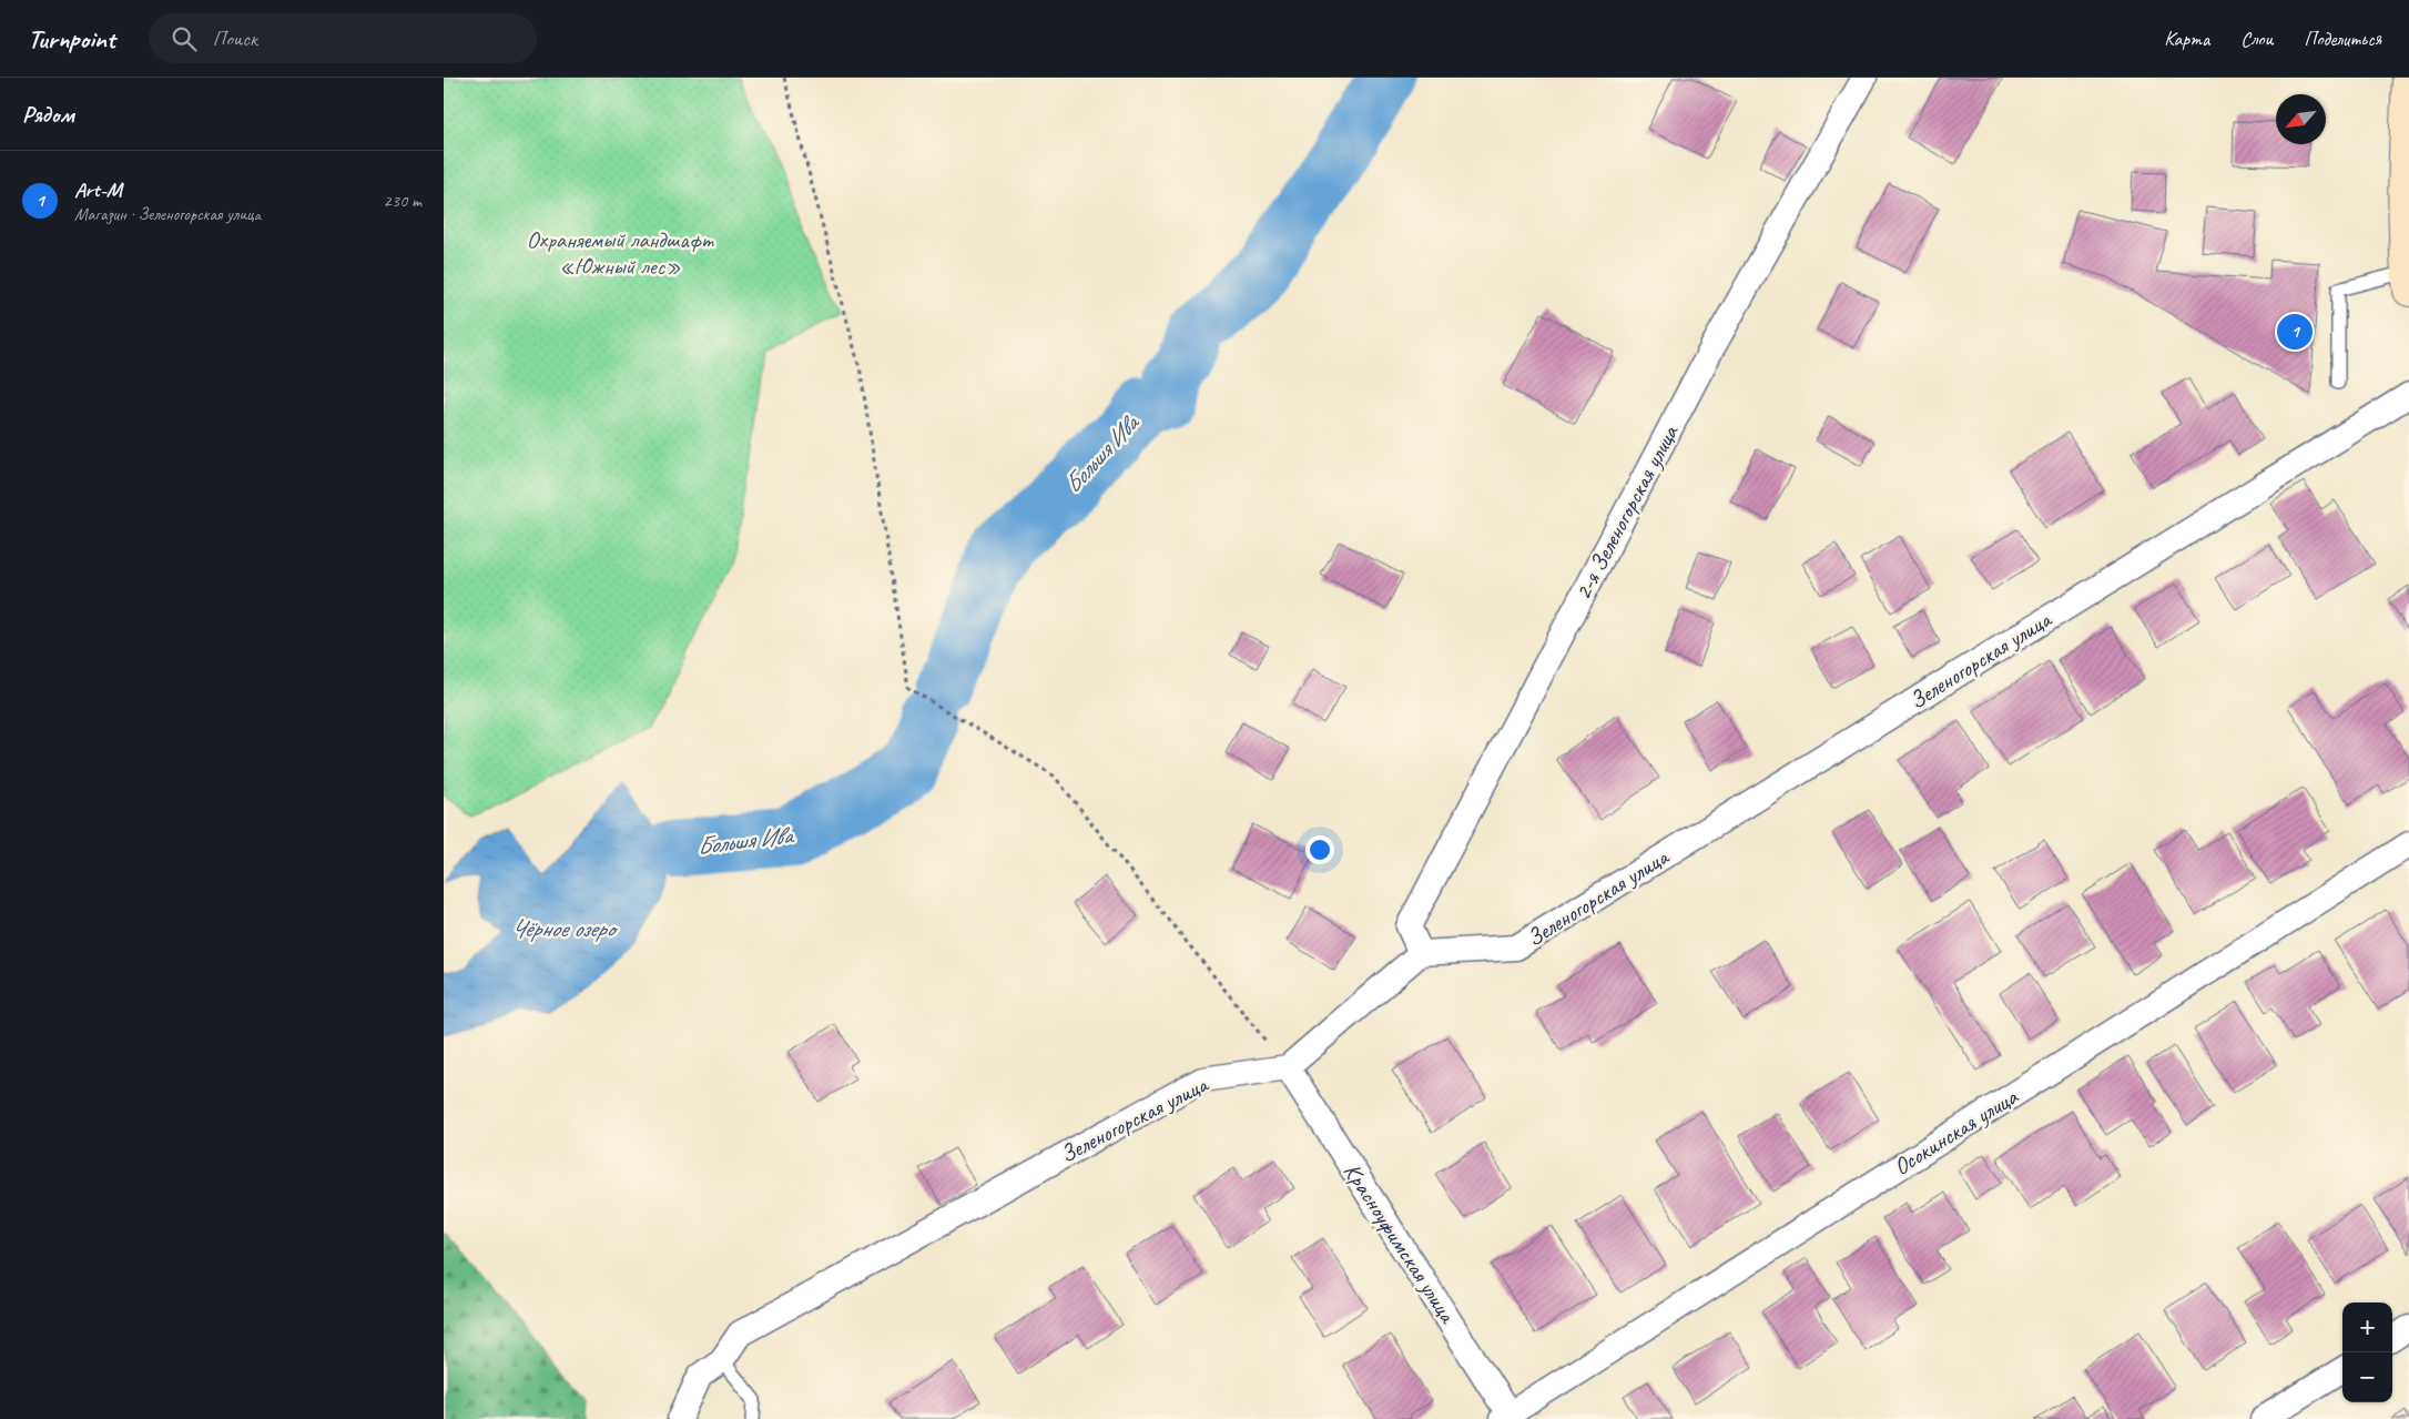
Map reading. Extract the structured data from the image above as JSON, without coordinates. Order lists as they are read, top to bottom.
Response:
{
  "streets": {
    "street": [
      "2-я Зеленогорская улица",
      "Зеленогорская улица",
      "Осокинская улица",
      "Красноуфимская улица"
    ]
  },
  "crossings": [
    ["2-я Зеленогорская улица", "Зеленогорская улица"],
    ["Зеленогорская улица", "Красноуфимская улица"],
    ["Осокинская улица", "Красноуфимская улица"]
  ],
  "water": ["Большя Ива", "Чёрное озеро"],
  "parks": ["Охраняемый ландшафт «Южный лес»"],
  "north": "bottom left",
  "page": {
    "header": "Turnpoint",
    "search": "Поиск",
    "nav": ["Карта", "Слои", "Поделиться"],
    "heading": "Рядом",
    "list": [
      {
        "mark": "1",
        "name": "Art-M",
        "note": "Магазин · Зеленогорская улица",
        "value": "230 m"
      }
    ],
    "pins": "1",
    "map_buttons": ["+", "−"]
  }
}
